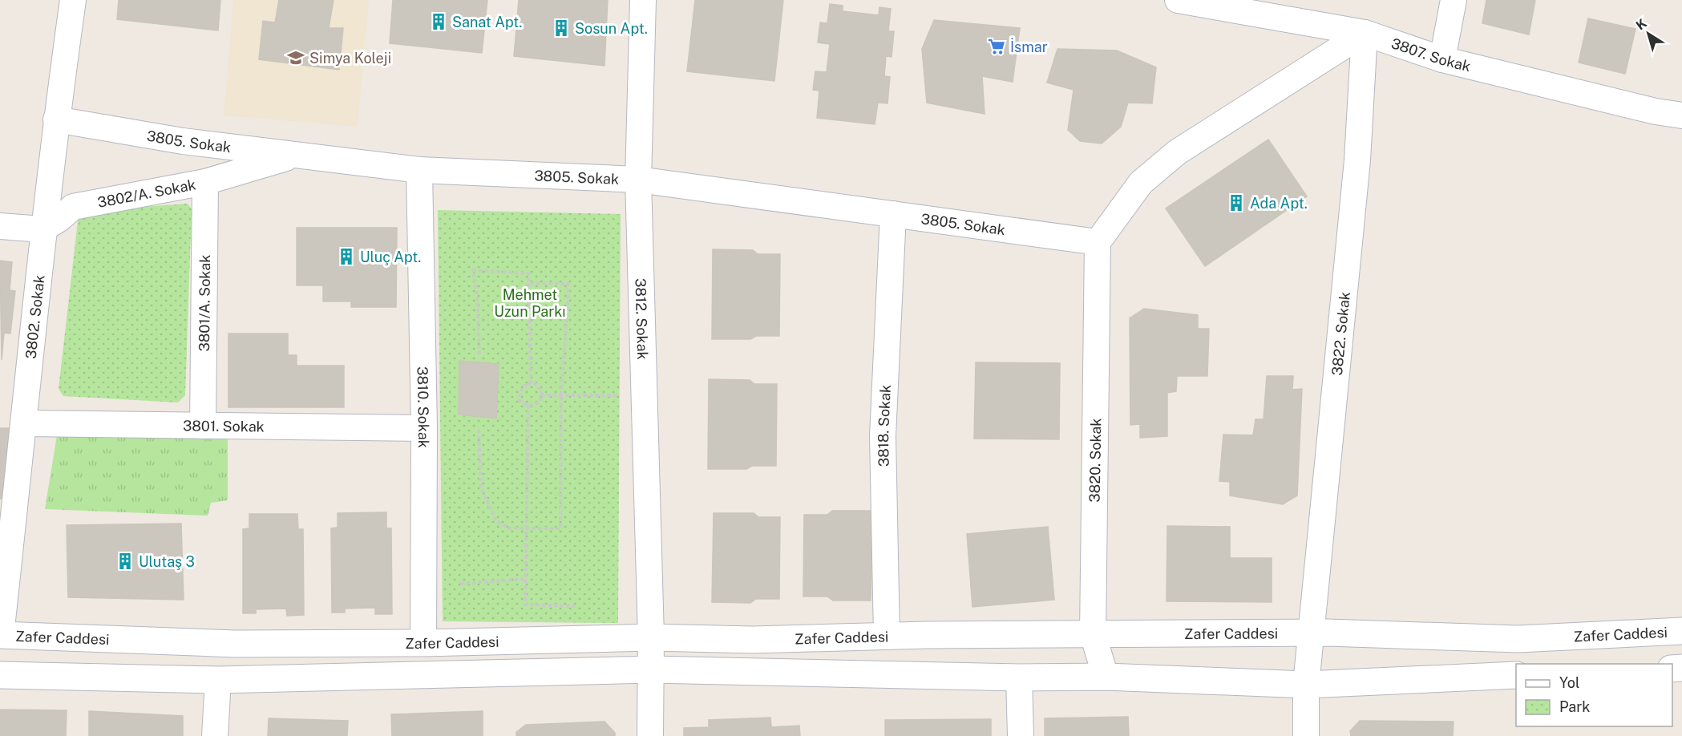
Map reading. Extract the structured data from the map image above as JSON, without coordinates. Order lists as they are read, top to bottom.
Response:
{
  "streets": {
    "main road": ["Zafer Caddesi"],
    "street": [
      "3807. Sokak",
      "3805. Sokak",
      "3802/A. Sokak",
      "3801/A. Sokak",
      "3802. Sokak",
      "3812. Sokak",
      "3822. Sokak",
      "3810. Sokak",
      "3818. Sokak",
      "3801. Sokak",
      "3820. Sokak"
    ]
  },
  "crossings": [
    ["3807. Sokak", "3822. Sokak"],
    ["3805. Sokak", "3802/A. Sokak"],
    ["3805. Sokak", "3802. Sokak"],
    ["3805. Sokak", "3812. Sokak"],
    ["3805. Sokak", "3810. Sokak"],
    ["3805. Sokak", "3818. Sokak"],
    ["3805. Sokak", "3820. Sokak"],
    ["3802/A. Sokak", "3801/A. Sokak"],
    ["3802/A. Sokak", "3802. Sokak"],
    ["3801/A. Sokak", "3801. Sokak"],
    ["3802. Sokak", "3801. Sokak"],
    ["3802. Sokak", "Zafer Caddesi"],
    ["3812. Sokak", "Zafer Caddesi"],
    ["3822. Sokak", "Zafer Caddesi"],
    ["3810. Sokak", "3801. Sokak"],
    ["3810. Sokak", "Zafer Caddesi"],
    ["3818. Sokak", "Zafer Caddesi"],
    ["3820. Sokak", "Zafer Caddesi"]
  ],
  "parks": ["Mehmet Uzun Parkı"],
  "places": {
    "building": [
      "Sanat Apt.",
      "Sosun Apt.",
      "Ada Apt.",
      "Uluç Apt.",
      "Ulutaş 3"
    ],
    "supermarket": ["İsmar"],
    "school or university": ["Simya Koleji"]
  },
  "legend": ["Yol", "Park"],
  "north": "top left"
}
